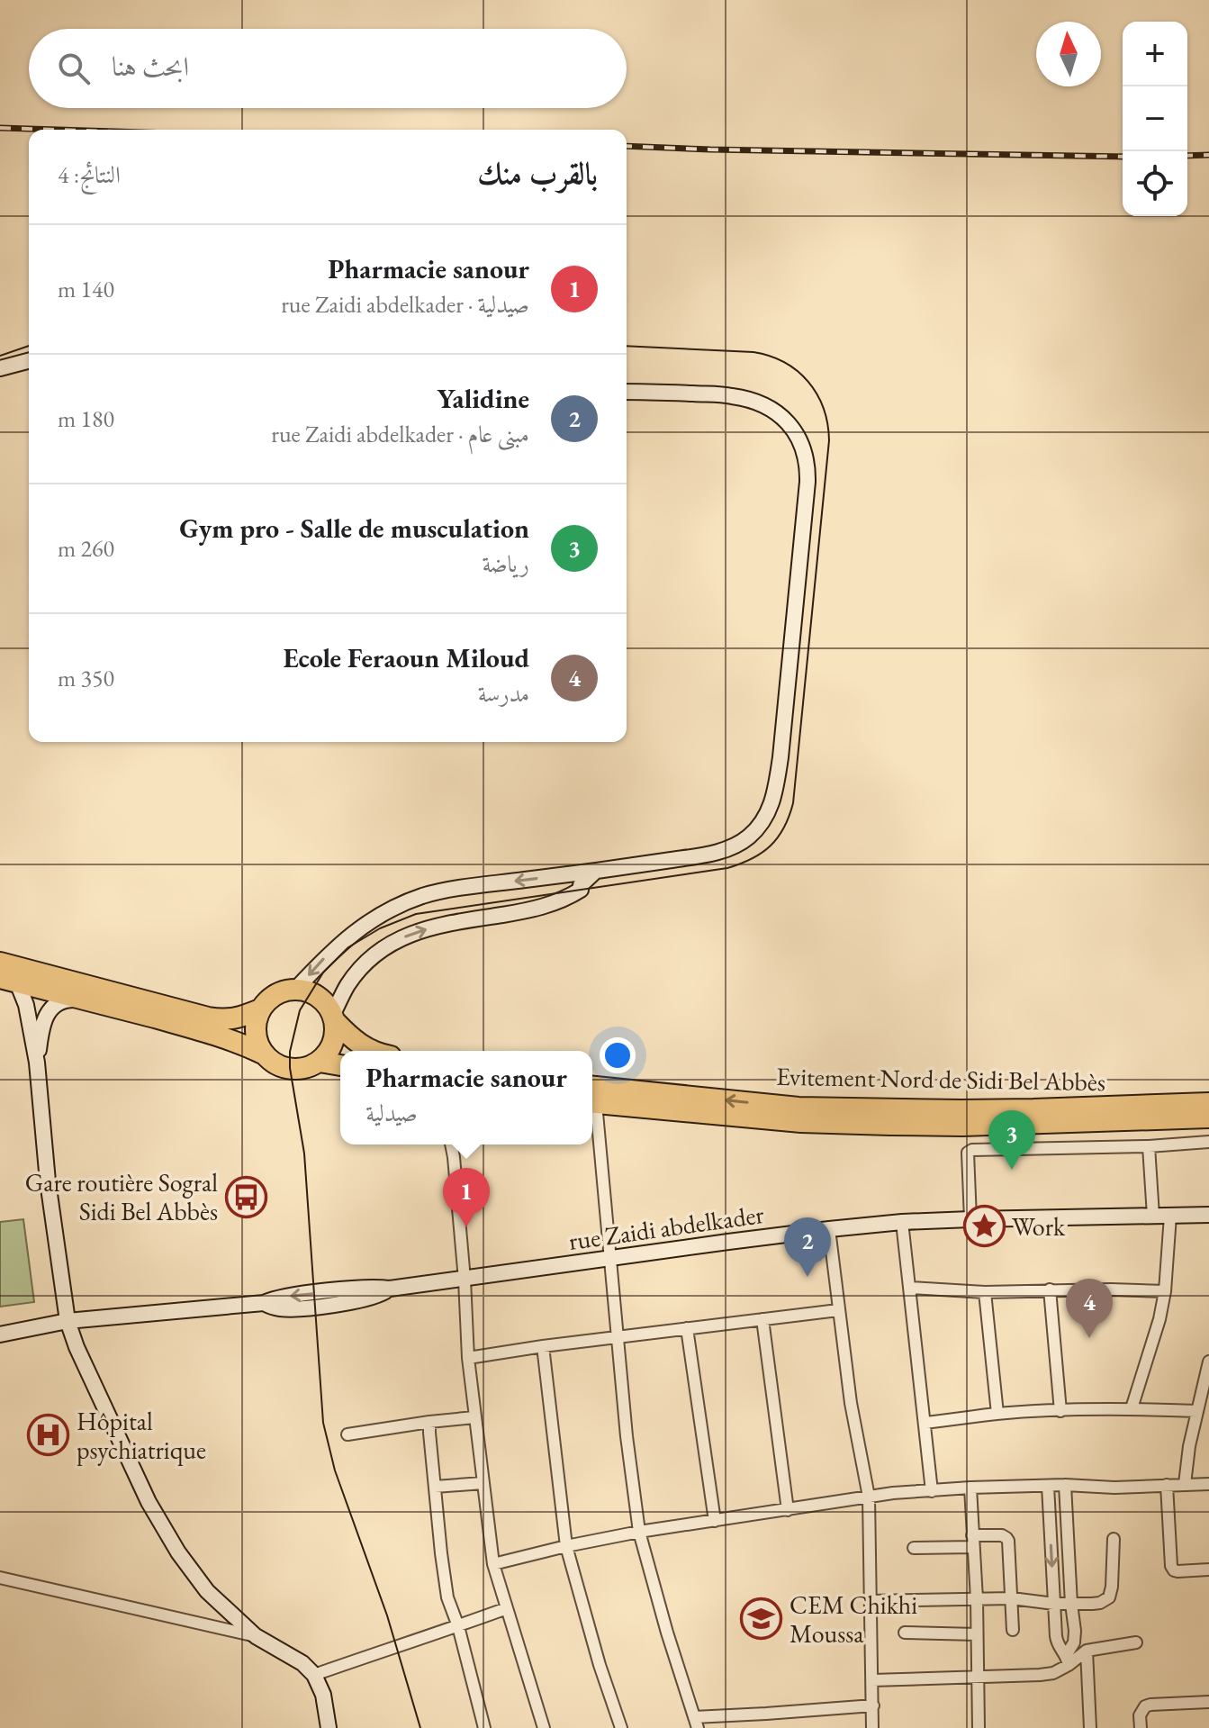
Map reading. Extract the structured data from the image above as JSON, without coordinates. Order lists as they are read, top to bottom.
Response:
{
  "streets": {
    "highway": ["Evitement Nord de Sidi Bel Abbès"],
    "main road": ["rue Zaidi abdelkader"]
  },
  "places": {
    "bus stop": ["Gare routière Sogral Sidi Bel Abbès"],
    "place": ["Work"],
    "hospital": ["Hôpital psychiatrique"],
    "school or university": ["CEM Chikhi Moussa"]
  },
  "north": "top",
  "page": {
    "map_buttons": ["+", "−"],
    "search": "ابحث هنا",
    "heading": ["بالقرب منك", "النتائج: 4"],
    "list": [
      {
        "mark": "1",
        "name": "Pharmacie sanour",
        "note": "صيدلية · rue Zaidi abdelkader",
        "value": "140 m"
      },
      {
        "mark": "2",
        "name": "Yalidine",
        "note": "مبنى عام · rue Zaidi abdelkader",
        "value": "180 m"
      },
      {
        "mark": "3",
        "name": "Gym pro - Salle de musculation",
        "note": "رياضة",
        "value": "260 m"
      },
      {
        "mark": "4",
        "name": "Ecole Feraoun Miloud",
        "note": "مدرسة",
        "value": "350 m"
      }
    ],
    "popup": ["Pharmacie sanour", "صيدلية"],
    "pins": [
      "3",
      "1",
      "2",
      "4"
    ]
  }
}
